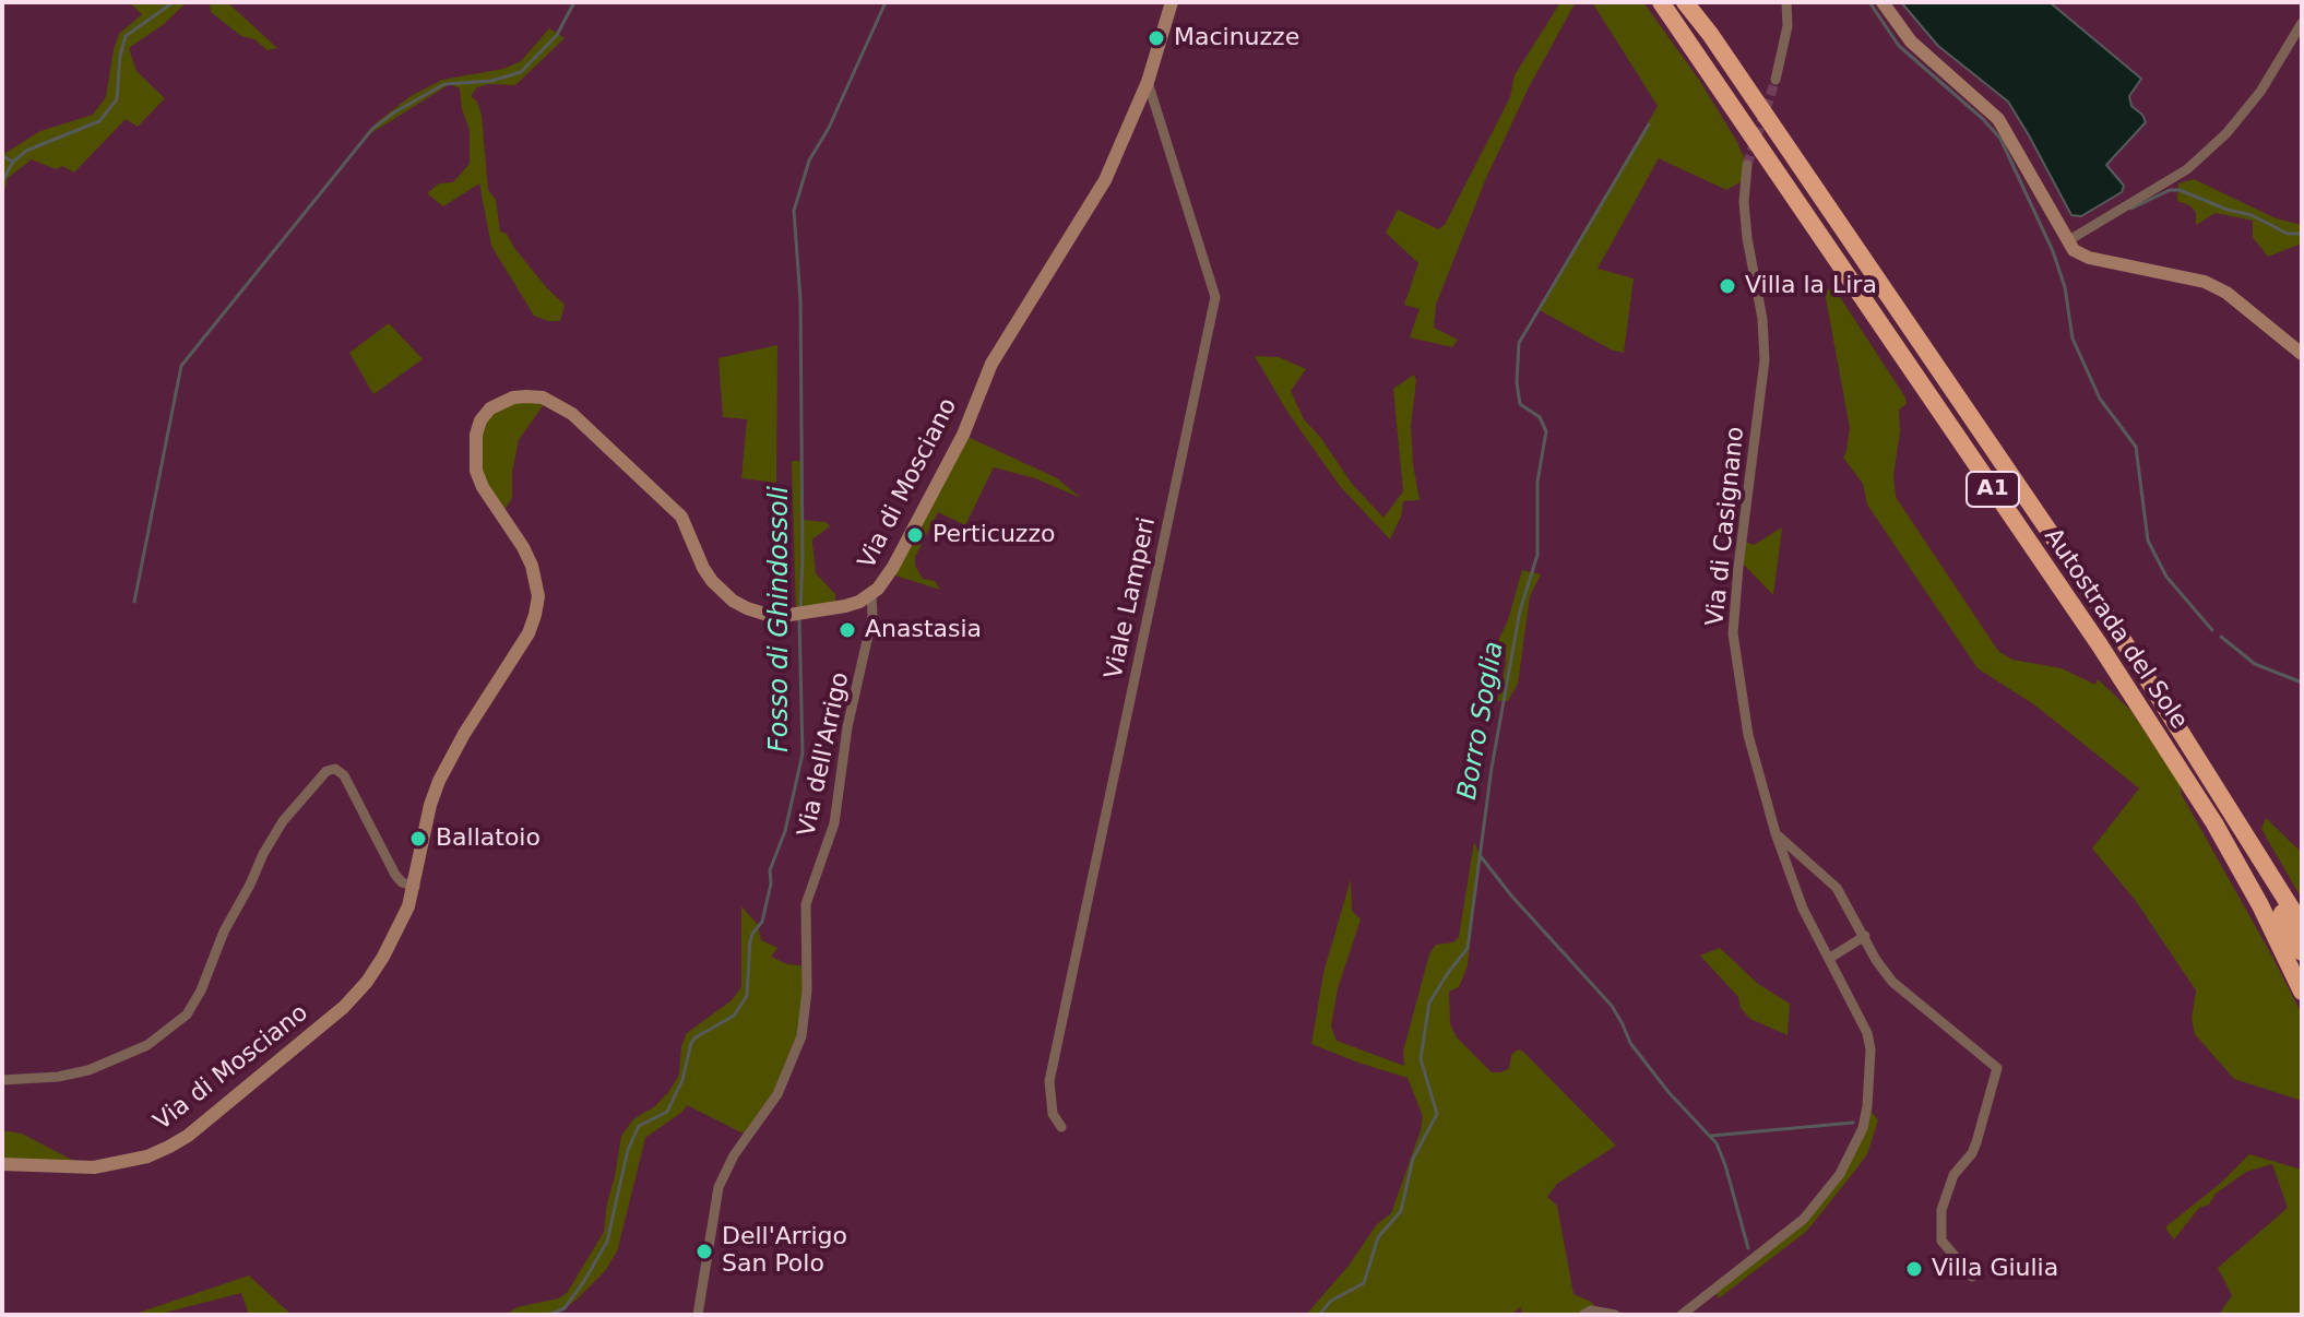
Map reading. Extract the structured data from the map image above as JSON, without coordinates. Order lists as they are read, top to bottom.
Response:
{
  "streets": {
    "highway": ["A1", "Autostrada del Sole"],
    "main road": ["Via di Mosciano"],
    "street": ["Via di Casignano", "Viale Lamperi", "Via dell'Arrigo"]
  },
  "crossings": [
    ["Via di Mosciano", "Viale Lamperi"],
    ["Via di Mosciano", "Via dell'Arrigo"]
  ],
  "water": ["Fosso di Ghindossoli", "Borro Soglia"],
  "places": [
    "Macinuzze",
    "Villa la Lira",
    "Perticuzzo",
    "Anastasia",
    "Ballatoio",
    "Dell'Arrigo San Polo",
    "Villa Giulia"
  ]
}
